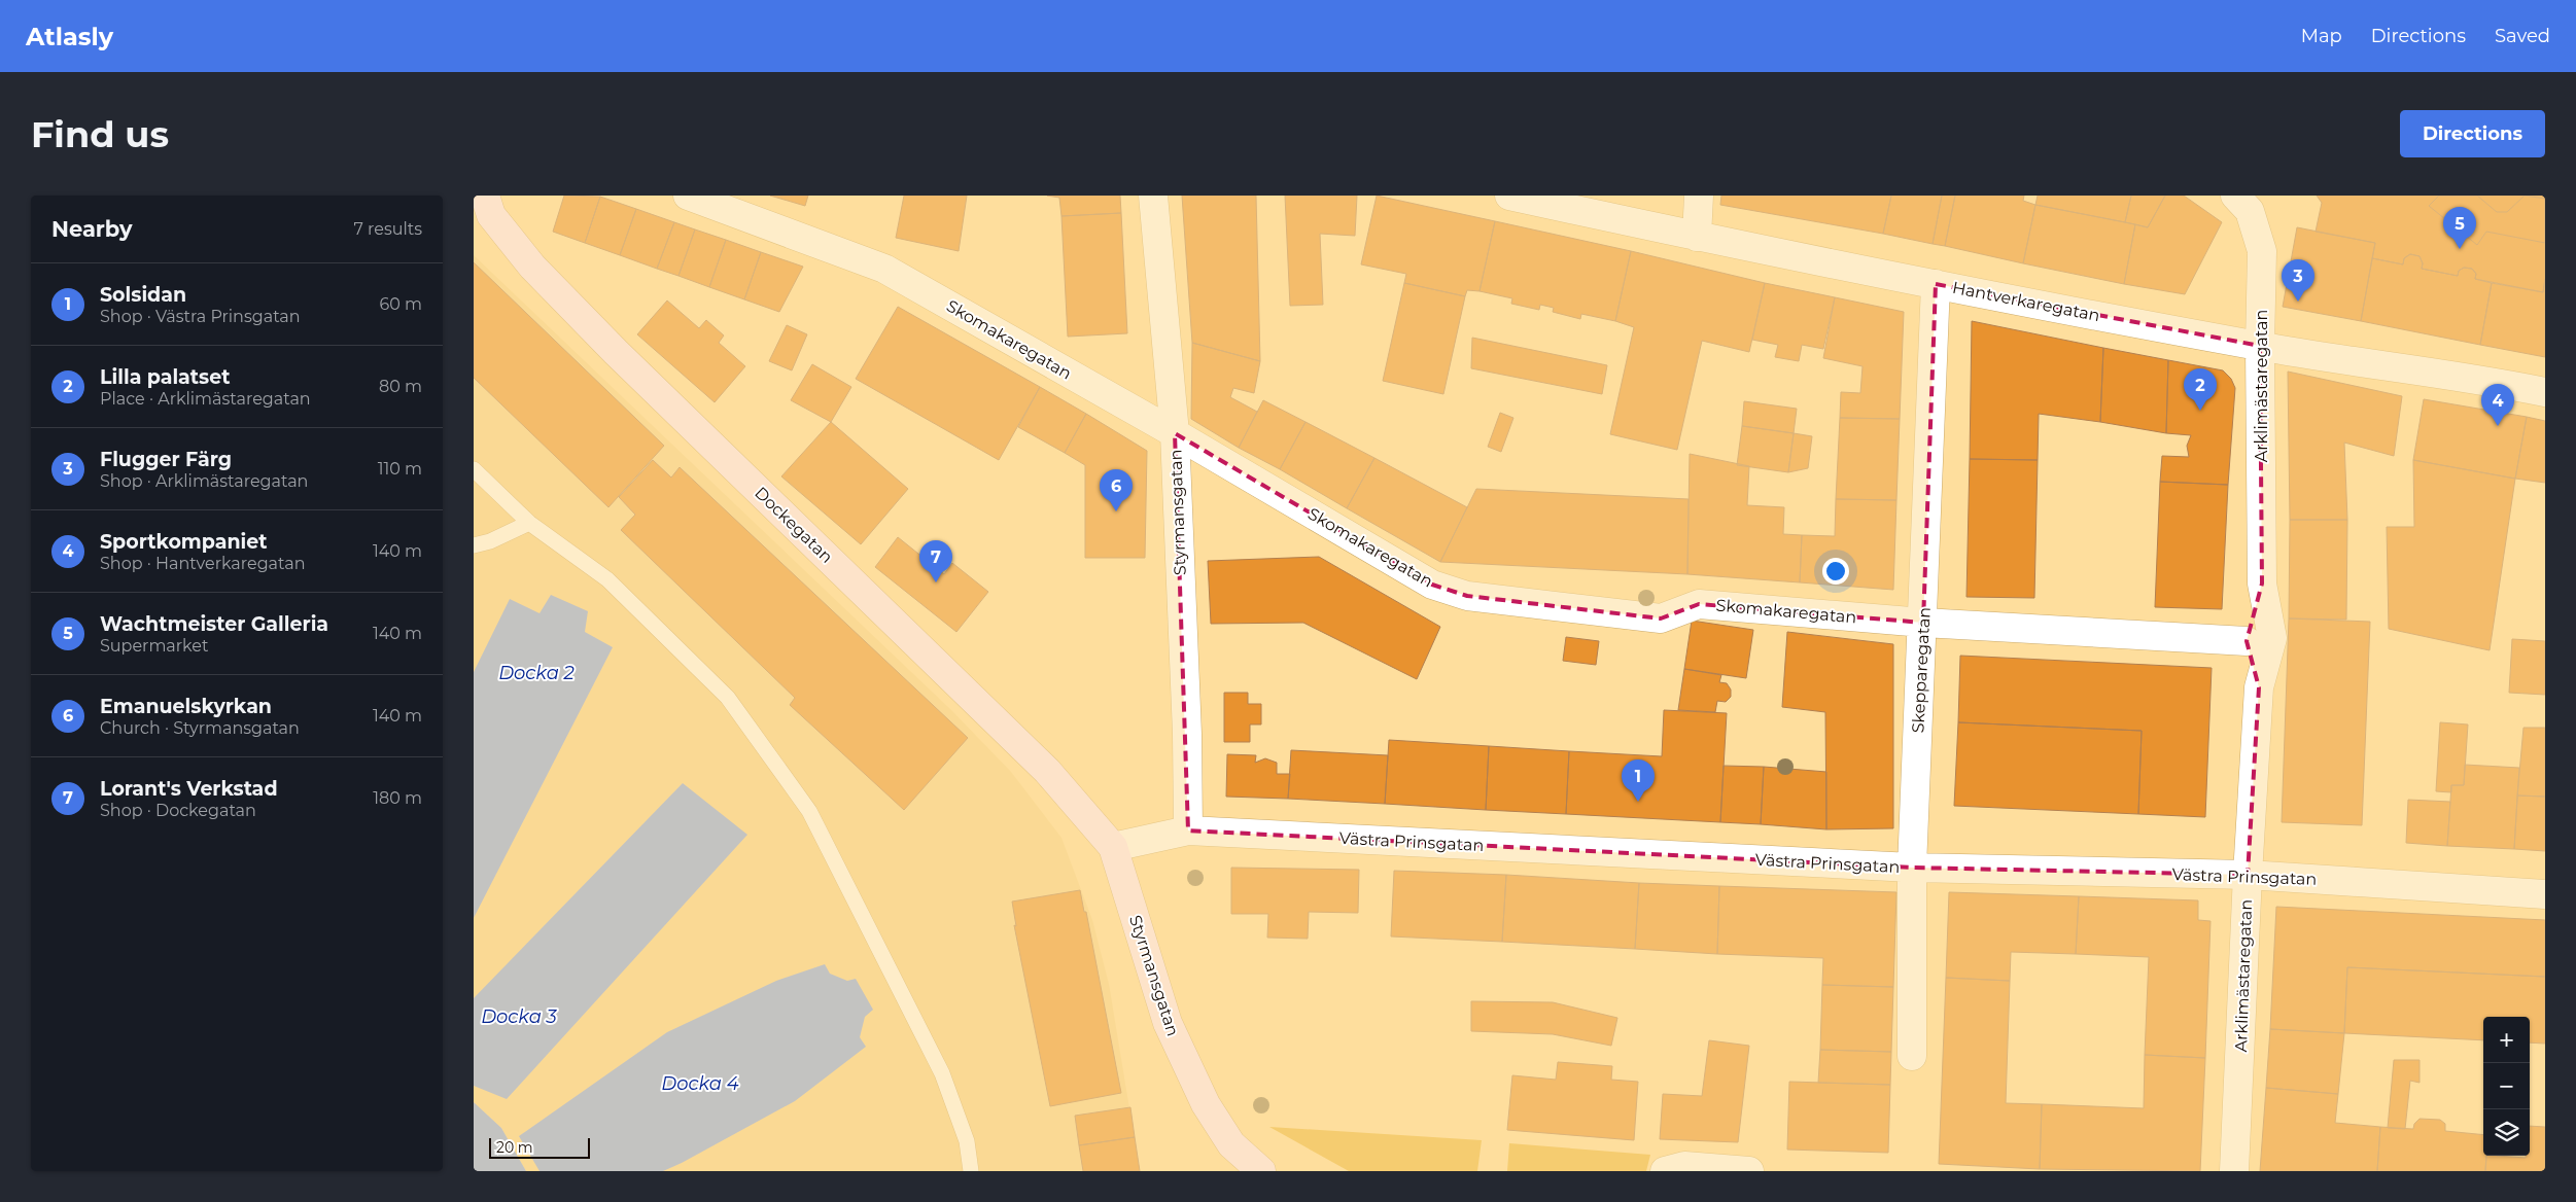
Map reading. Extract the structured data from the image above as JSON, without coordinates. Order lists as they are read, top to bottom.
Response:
{
  "streets": {
    "street": [
      "Hantverkaregatan",
      "Skomakaregatan",
      "Arklimästaregatan",
      "Styrmansgatan",
      "Dockegatan",
      "Skepparegatan",
      "Västra Prinsgatan"
    ]
  },
  "crossings": [
    ["Hantverkaregatan", "Arklimästaregatan"],
    ["Hantverkaregatan", "Skepparegatan"],
    ["Skomakaregatan", "Arklimästaregatan"],
    ["Skomakaregatan", "Styrmansgatan"],
    ["Skomakaregatan", "Skepparegatan"],
    ["Arklimästaregatan", "Västra Prinsgatan"],
    ["Styrmansgatan", "Dockegatan"],
    ["Styrmansgatan", "Västra Prinsgatan"],
    ["Dockegatan", "Västra Prinsgatan"],
    ["Skepparegatan", "Västra Prinsgatan"]
  ],
  "water": ["Docka 2", "Docka 3", "Docka 4"],
  "scale_bar": "20 m",
  "page": {
    "header": "Atlasly",
    "nav": ["Map", "Directions", "Saved"],
    "buttons": "Directions",
    "title": "Find us",
    "heading": ["Nearby", "7 results"],
    "pins": [
      "5",
      "3",
      "2",
      "4",
      "6",
      "7",
      "1"
    ],
    "list": [
      {
        "mark": "1",
        "name": "Solsidan",
        "note": "Shop · Västra Prinsgatan",
        "value": "60 m"
      },
      {
        "mark": "2",
        "name": "Lilla palatset",
        "note": "Place · Arklimästaregatan",
        "value": "80 m"
      },
      {
        "mark": "3",
        "name": "Flugger Färg",
        "note": "Shop · Arklimästaregatan",
        "value": "110 m"
      },
      {
        "mark": "4",
        "name": "Sportkompaniet",
        "note": "Shop · Hantverkaregatan",
        "value": "140 m"
      },
      {
        "mark": "5",
        "name": "Wachtmeister Galleria",
        "note": "Supermarket",
        "value": "140 m"
      },
      {
        "mark": "6",
        "name": "Emanuelskyrkan",
        "note": "Church · Styrmansgatan",
        "value": "140 m"
      },
      {
        "mark": "7",
        "name": "Lorant's Verkstad",
        "note": "Shop · Dockegatan",
        "value": "180 m"
      }
    ],
    "map_buttons": ["+", "−"],
    "scale": "20 m"
  }
}
